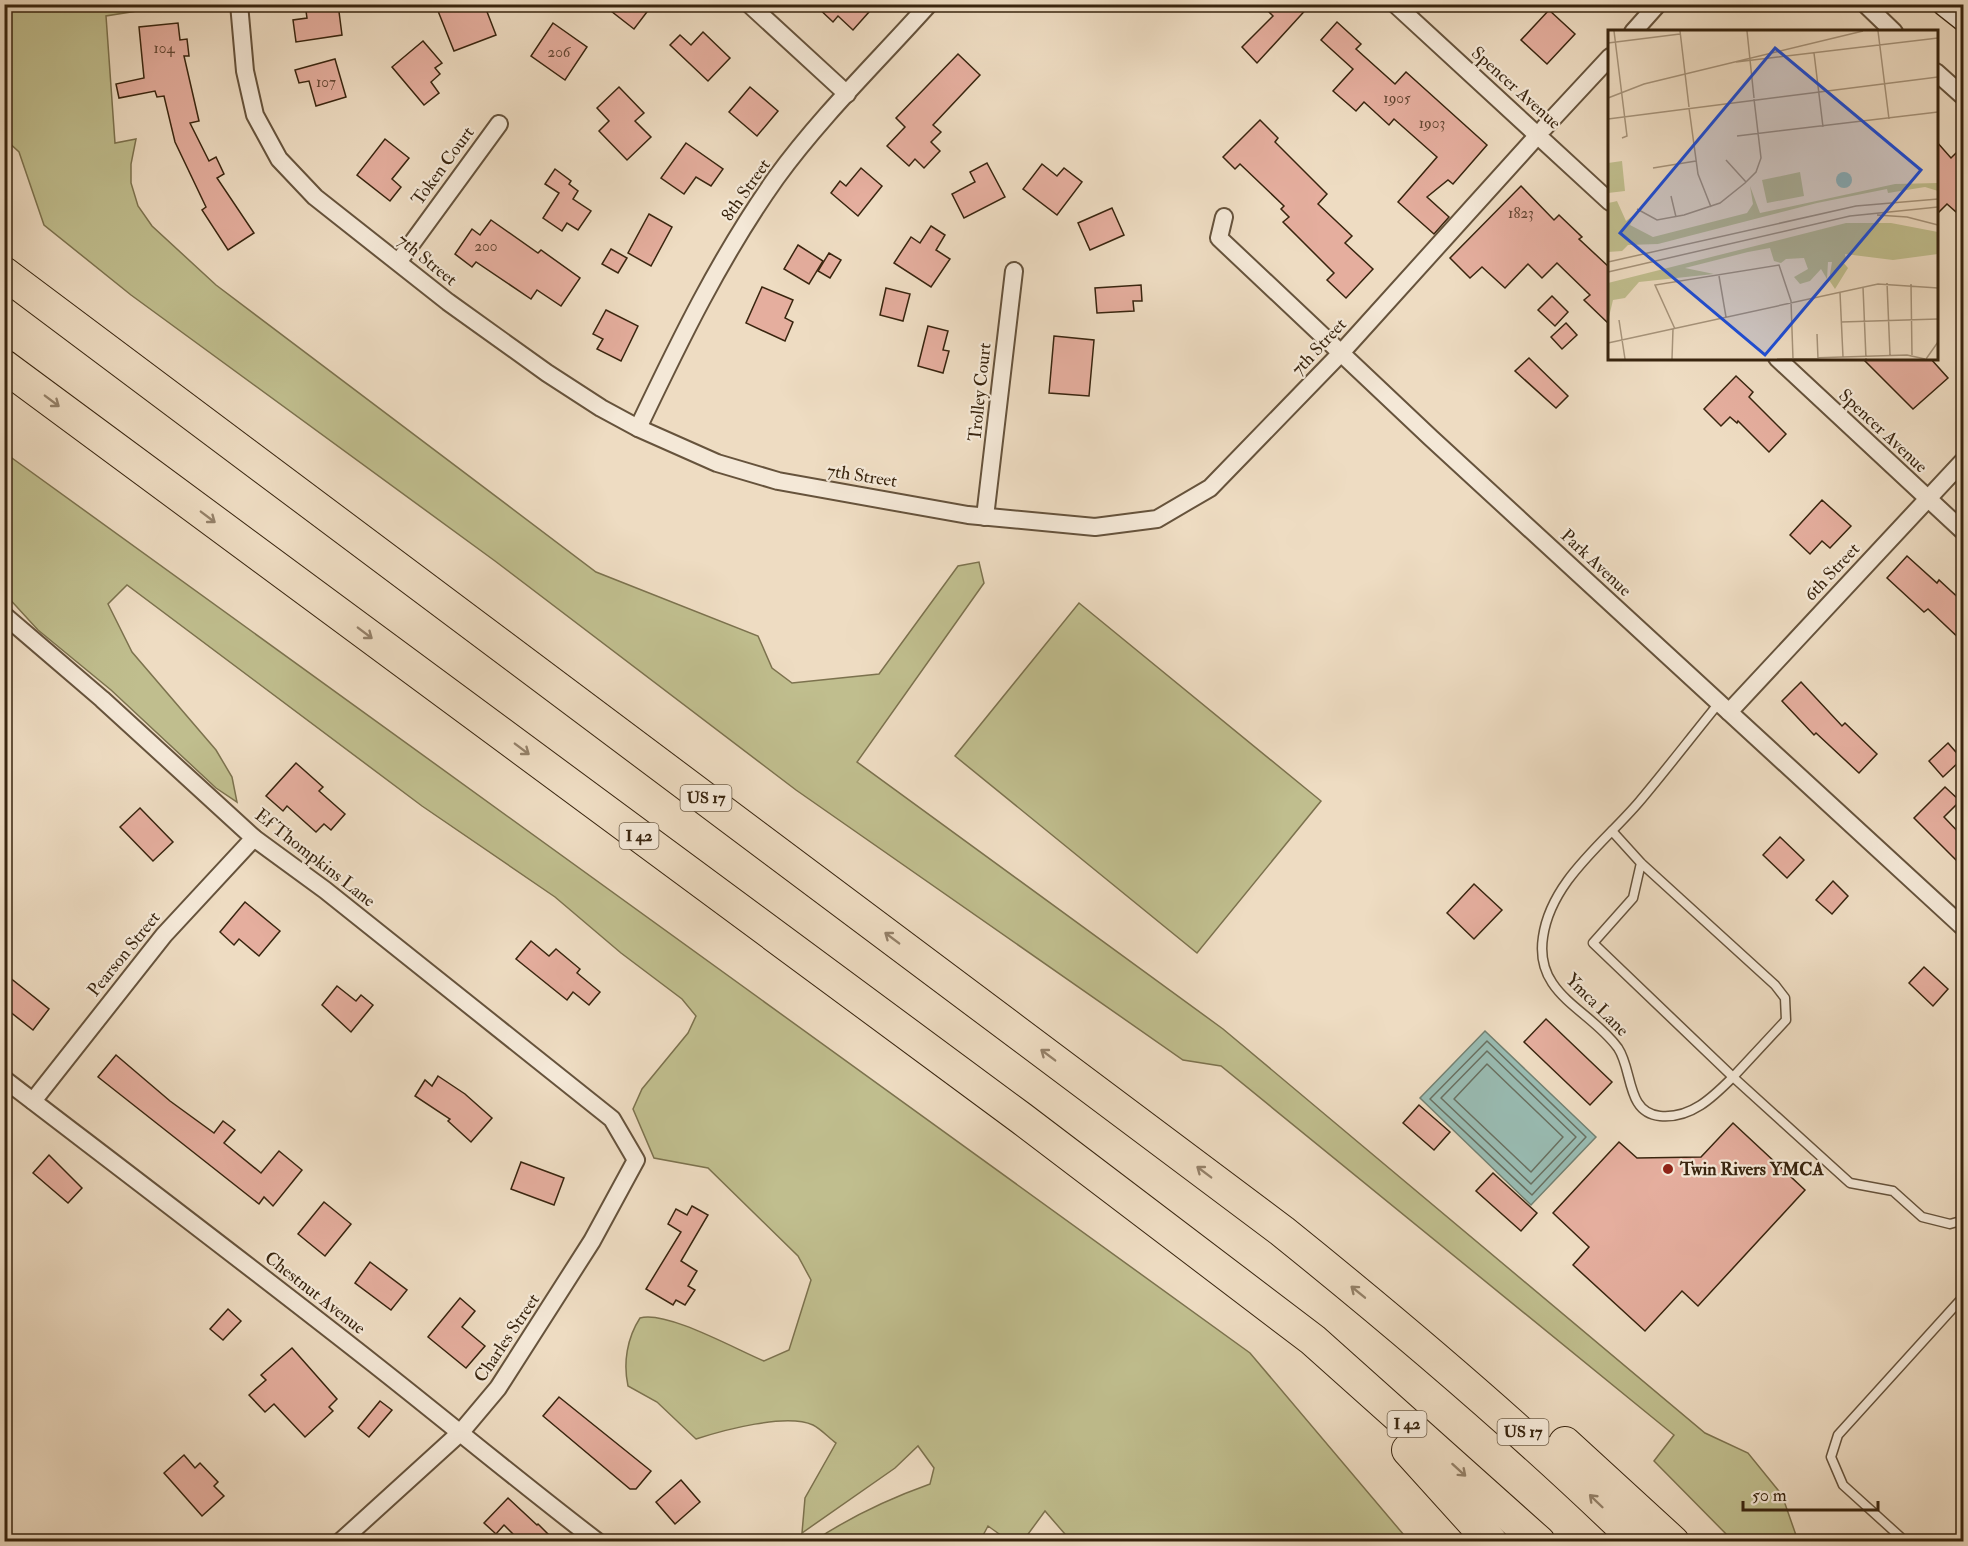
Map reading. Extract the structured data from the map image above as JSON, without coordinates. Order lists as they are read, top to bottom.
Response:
{
  "streets": {
    "highway": ["US 17", "I 42"],
    "street": [
      "Spencer Avenue",
      "Token Court",
      "8th Street",
      "7th Street",
      "Trolley Court",
      "Park Avenue",
      "6th Street",
      "Ef Thompkins Lane",
      "Pearson Street",
      "Chestnut Avenue",
      "Charles Street"
    ],
    "lane": ["Ymca Lane"]
  },
  "crossings": [
    ["Spencer Avenue", "7th Street"],
    ["Spencer Avenue", "6th Street"],
    ["Token Court", "7th Street"],
    ["8th Street", "7th Street"],
    ["7th Street", "Trolley Court"],
    ["7th Street", "Park Avenue"],
    ["Park Avenue", "6th Street"],
    ["Park Avenue", "Ymca Lane"],
    ["6th Street", "Ymca Lane"],
    ["Ef Thompkins Lane", "Pearson Street"],
    ["Ef Thompkins Lane", "Charles Street"],
    ["Pearson Street", "Chestnut Avenue"],
    ["Chestnut Avenue", "Charles Street"]
  ],
  "places": ["Twin Rivers YMCA"],
  "house_numbers": [
    "104",
    "206",
    "107",
    "1905",
    "1903",
    "1823",
    "200"
  ],
  "scale_bar": "50 m"
}
